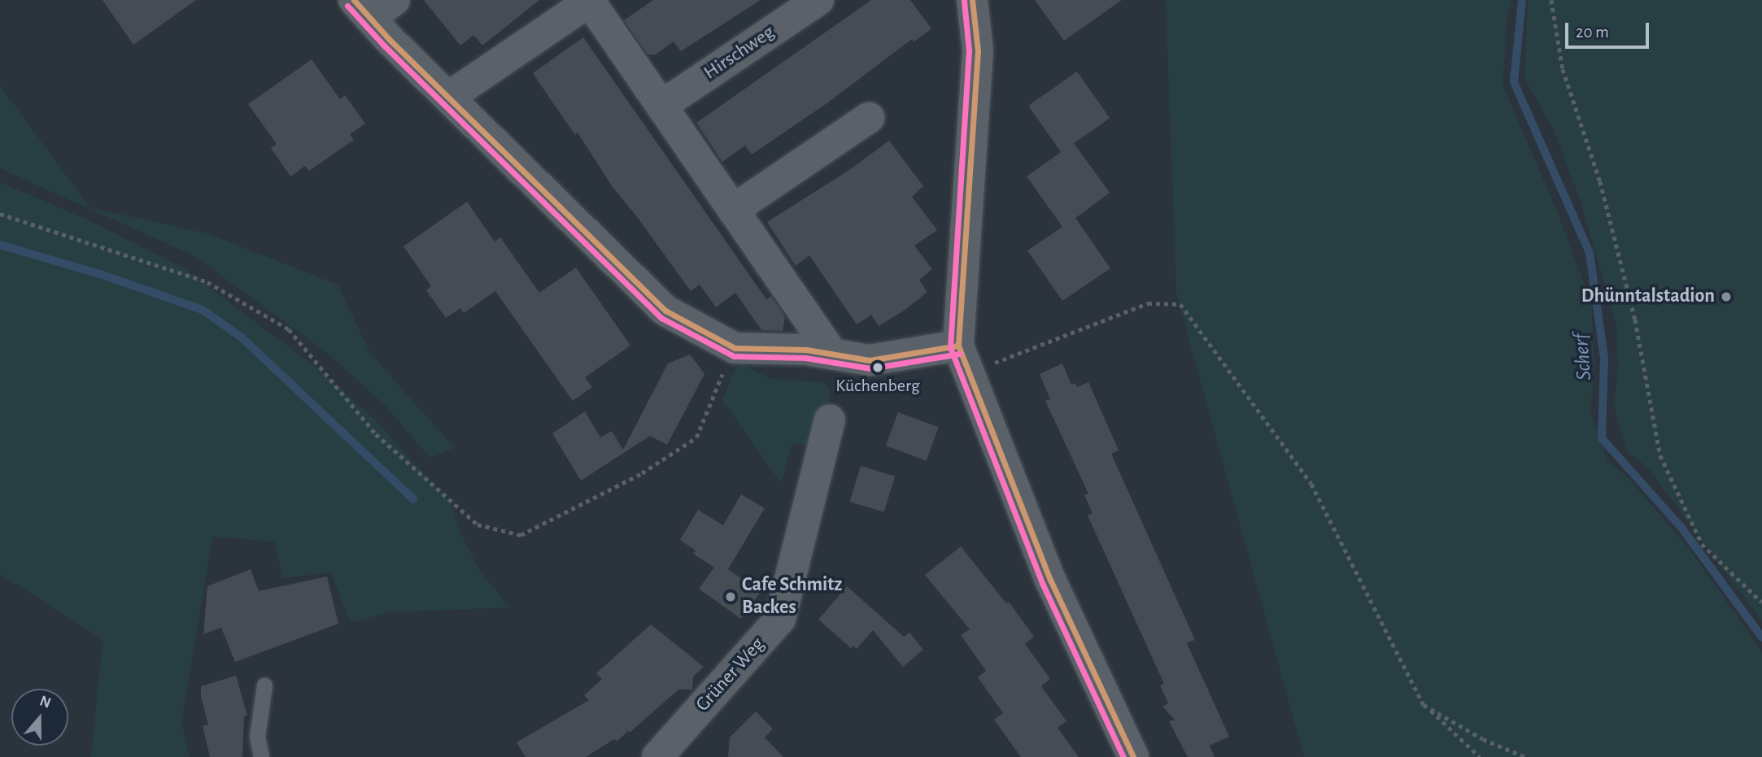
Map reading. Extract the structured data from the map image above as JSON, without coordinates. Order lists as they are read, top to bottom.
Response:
{
  "streets": {
    "street": ["Hirschweg", "Grüner Weg"]
  },
  "water": ["Scherf"],
  "places": ["Dhünntalstadion", "Küchenberg", "Cafe Schmitz Backes"],
  "scale_bar": "20 m",
  "north": "top"
}
